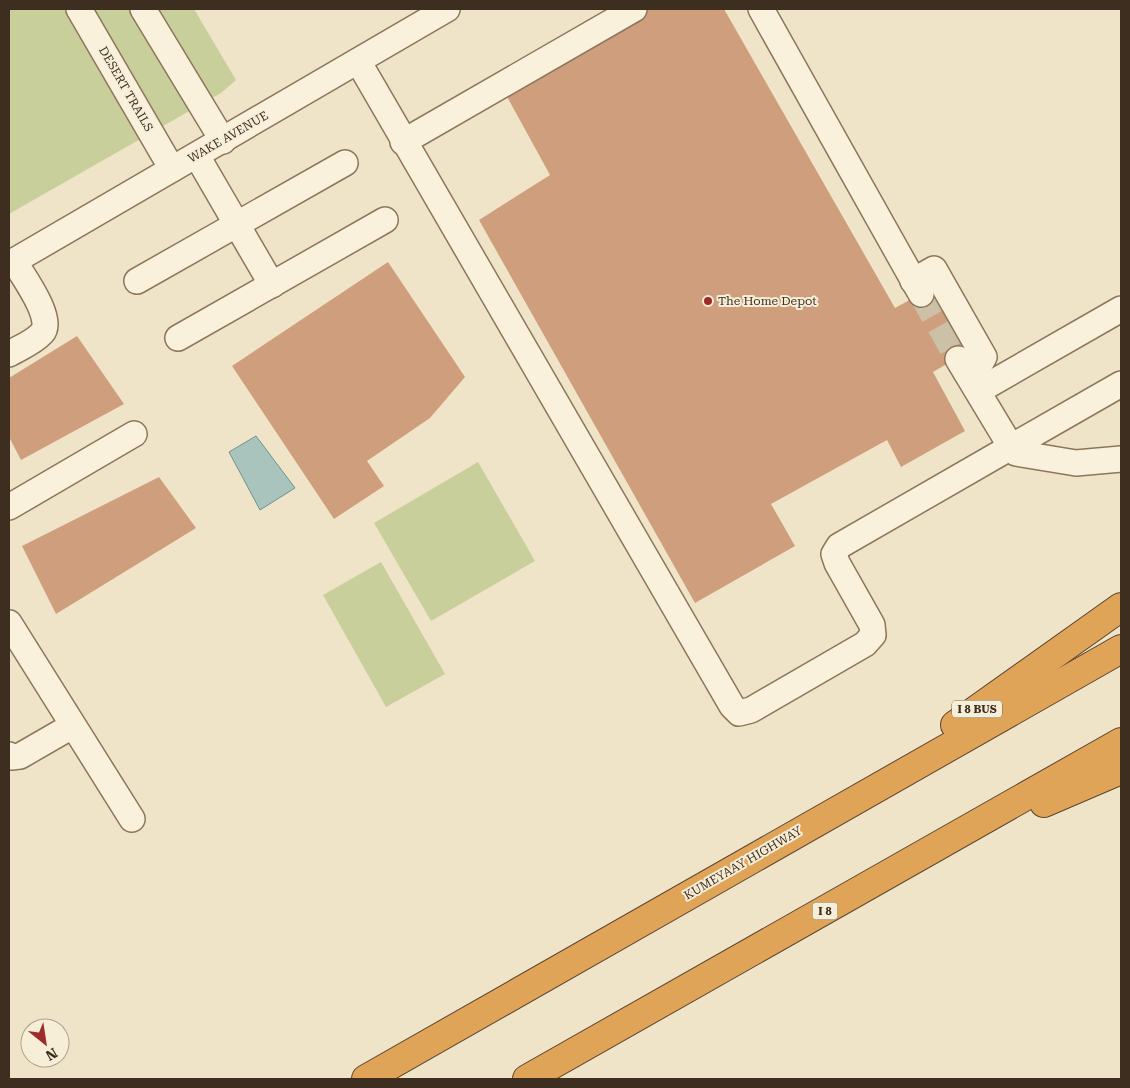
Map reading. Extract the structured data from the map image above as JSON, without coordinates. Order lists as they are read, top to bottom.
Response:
{
  "streets": {
    "highway": ["I 8 BUS", "KUMEYAAY HIGHWAY", "I 8"],
    "street": ["DESERT TRAILS", "WAKE AVENUE"]
  },
  "crossings": [
    ["DESERT TRAILS", "WAKE AVENUE"],
    ["I 8 BUS", "KUMEYAAY HIGHWAY"]
  ],
  "places": ["The Home Depot"],
  "north": "bottom right"
}
